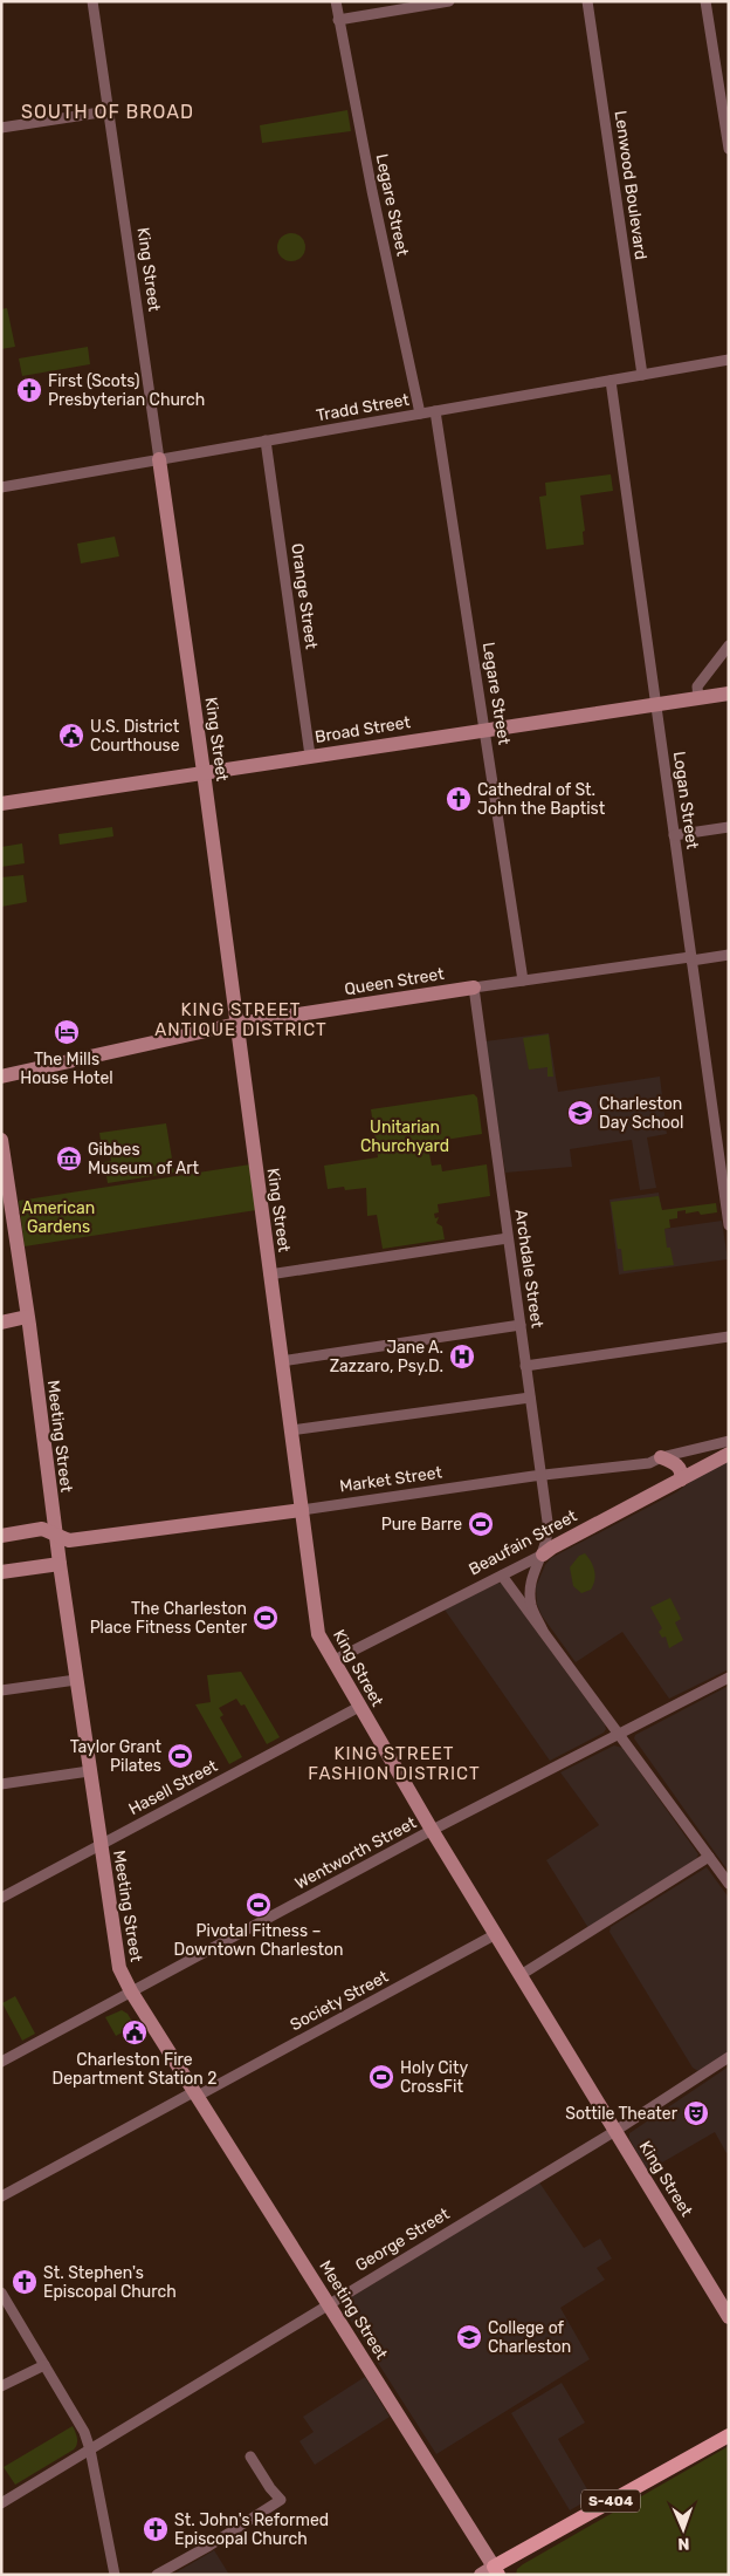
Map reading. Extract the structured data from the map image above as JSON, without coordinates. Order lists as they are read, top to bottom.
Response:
{
  "streets": {
    "main road": ["S-404"],
    "street": [
      "Lenwood Boulevard",
      "Legare Street",
      "King Street",
      "Tradd Street",
      "Orange Street",
      "Broad Street",
      "Logan Street",
      "Queen Street",
      "Archdale Street",
      "Meeting Street",
      "Market Street",
      "Beaufain Street",
      "Hasell Street",
      "Wentworth Street",
      "Society Street",
      "George Street"
    ]
  },
  "crossings": [
    ["Lenwood Boulevard", "Tradd Street"],
    ["Legare Street", "Tradd Street"],
    ["Legare Street", "Broad Street"],
    ["Legare Street", "Queen Street"],
    ["King Street", "Tradd Street"],
    ["King Street", "Broad Street"],
    ["King Street", "Queen Street"],
    ["King Street", "Market Street"],
    ["King Street", "Beaufain Street"],
    ["King Street", "Hasell Street"],
    ["King Street", "Wentworth Street"],
    ["King Street", "Society Street"],
    ["King Street", "George Street"],
    ["Tradd Street", "Orange Street"],
    ["Tradd Street", "Logan Street"],
    ["Orange Street", "Broad Street"],
    ["Broad Street", "Logan Street"],
    ["Logan Street", "Queen Street"],
    ["Queen Street", "Archdale Street"],
    ["Archdale Street", "Market Street"],
    ["Archdale Street", "Beaufain Street"],
    ["Meeting Street", "Market Street"],
    ["Meeting Street", "Hasell Street"],
    ["Meeting Street", "Wentworth Street"],
    ["Meeting Street", "Society Street"],
    ["Meeting Street", "George Street"],
    ["Meeting Street", "S-404"]
  ],
  "districts": ["SOUTH OF BROAD", "KING STREET ANTIQUE DISTRICT", "KING STREET FASHION DISTRICT"],
  "parks": ["Unitarian Churchyard", "American Gardens"],
  "places": {
    "church": [
      "First (Scots) Presbyterian Church",
      "Cathedral of St. John the Baptist",
      "St. Stephen's Episcopal Church",
      "St. John's Reformed Episcopal Church"
    ],
    "public building": ["U.S. District Courthouse", "Charleston Fire Department Station 2"],
    "hotel": ["The Mills House Hotel"],
    "school or university": ["Charleston Day School", "College of Charleston"],
    "museum": ["Gibbes Museum of Art"],
    "hospital": ["Jane A. Zazzaro, Psy.D."],
    "sports": [
      "Pure Barre",
      "The Charleston Place Fitness Center",
      "Taylor Grant Pilates",
      "Pivotal Fitness – Downtown Charleston",
      "Holy City CrossFit"
    ],
    "theatre": ["Sottile Theater"]
  },
  "north": "bottom"
}
